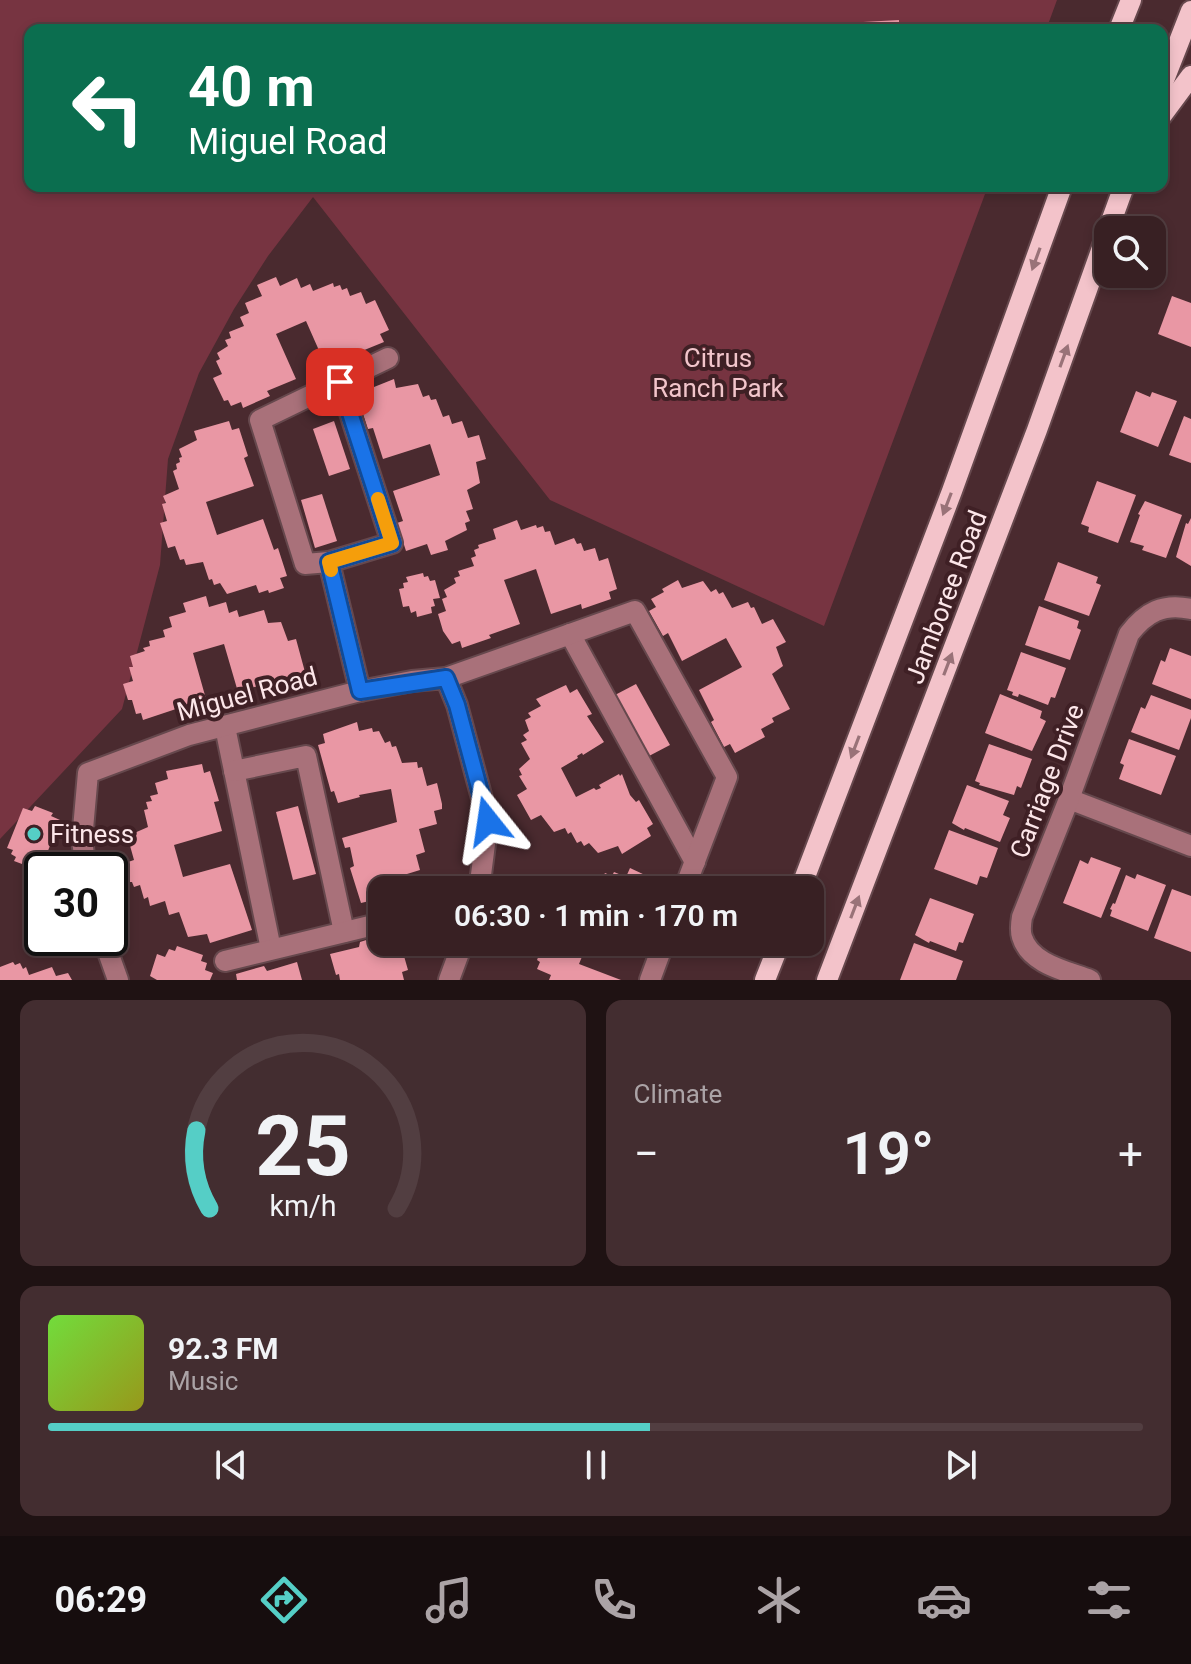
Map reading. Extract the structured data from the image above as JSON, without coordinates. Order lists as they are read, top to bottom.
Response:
{
  "streets": {
    "main road": ["Jamboree Road"],
    "street": ["Miguel Road", "Carriage Drive"]
  },
  "parks": ["Citrus Ranch Park"],
  "places": ["Fitness"],
  "page": {
    "turn": ["40 m", "Miguel Road"],
    "limit": "30",
    "trip": "06:30 · 1 min · 170 m",
    "tile": "Climate",
    "heat": ["−", "19°", "+"],
    "song": ["92.3 FM", "Music"],
    "tabs": "06:29",
    "gauge": ["25", "km/h"]
  }
}
